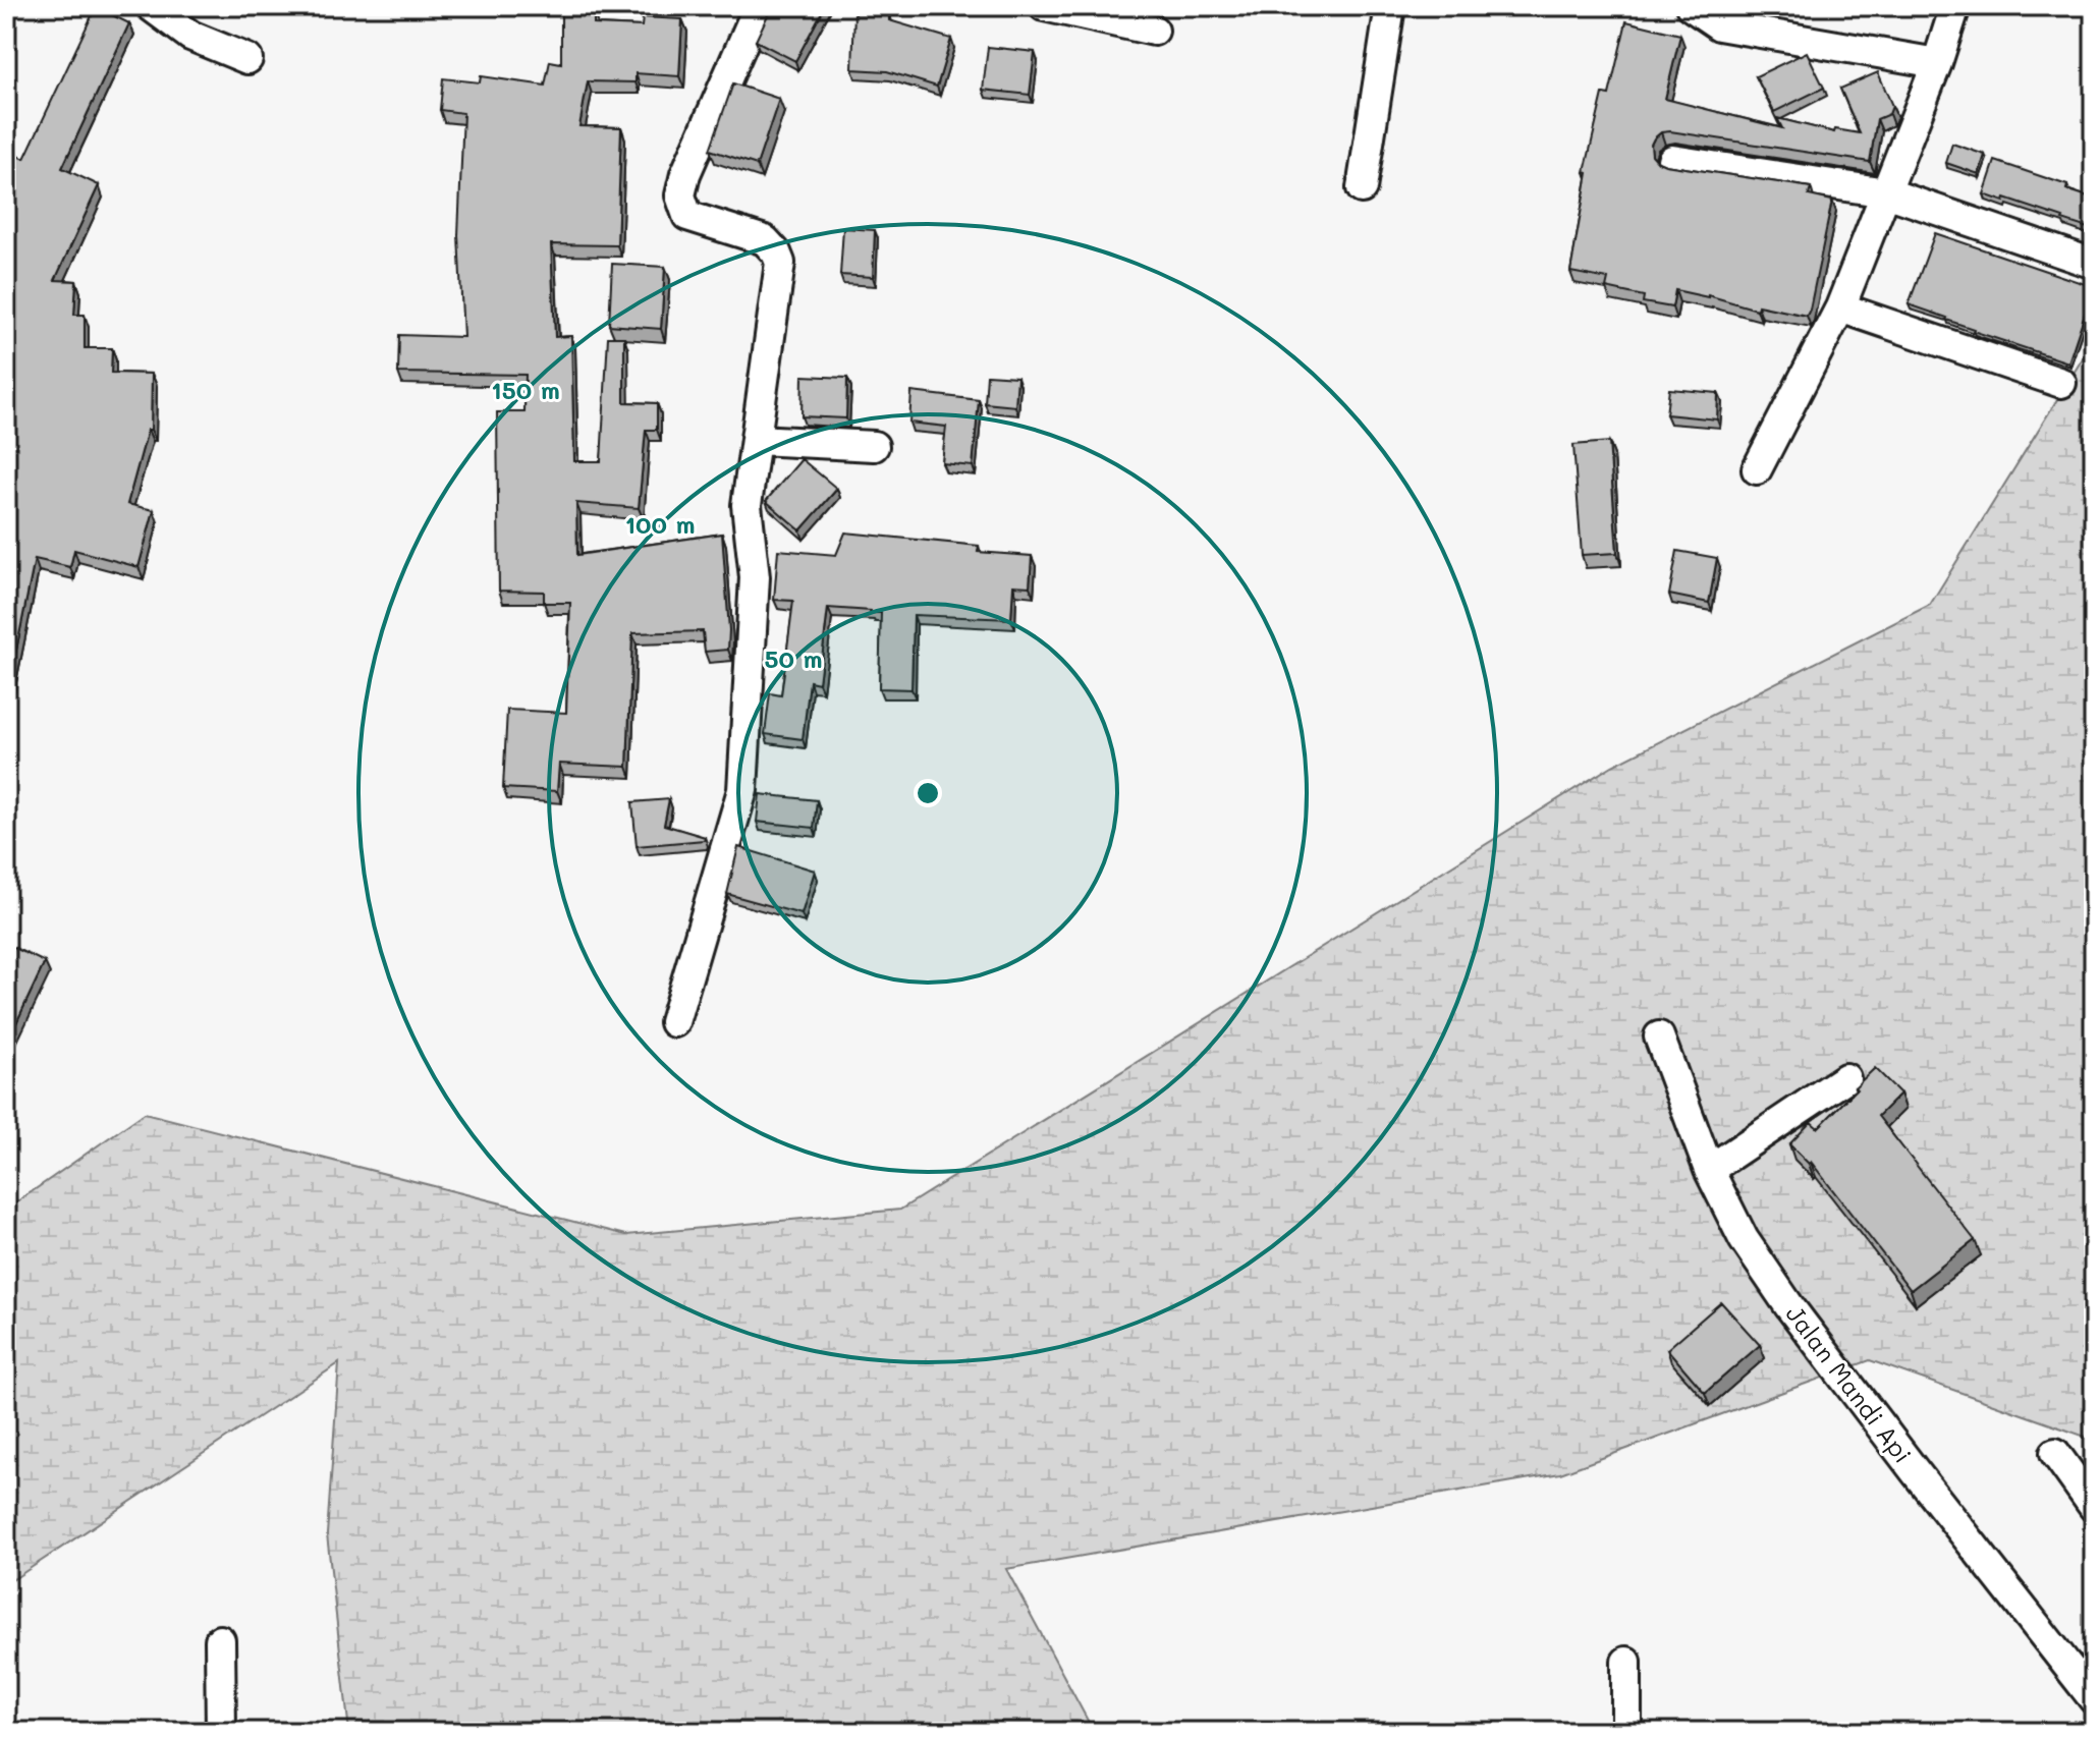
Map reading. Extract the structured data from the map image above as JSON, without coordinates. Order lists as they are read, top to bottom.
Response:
{
  "streets": {
    "street": ["Jalan Mandi Api"]
  },
  "rings": ["150 m", "100 m", "50 m"]
}
